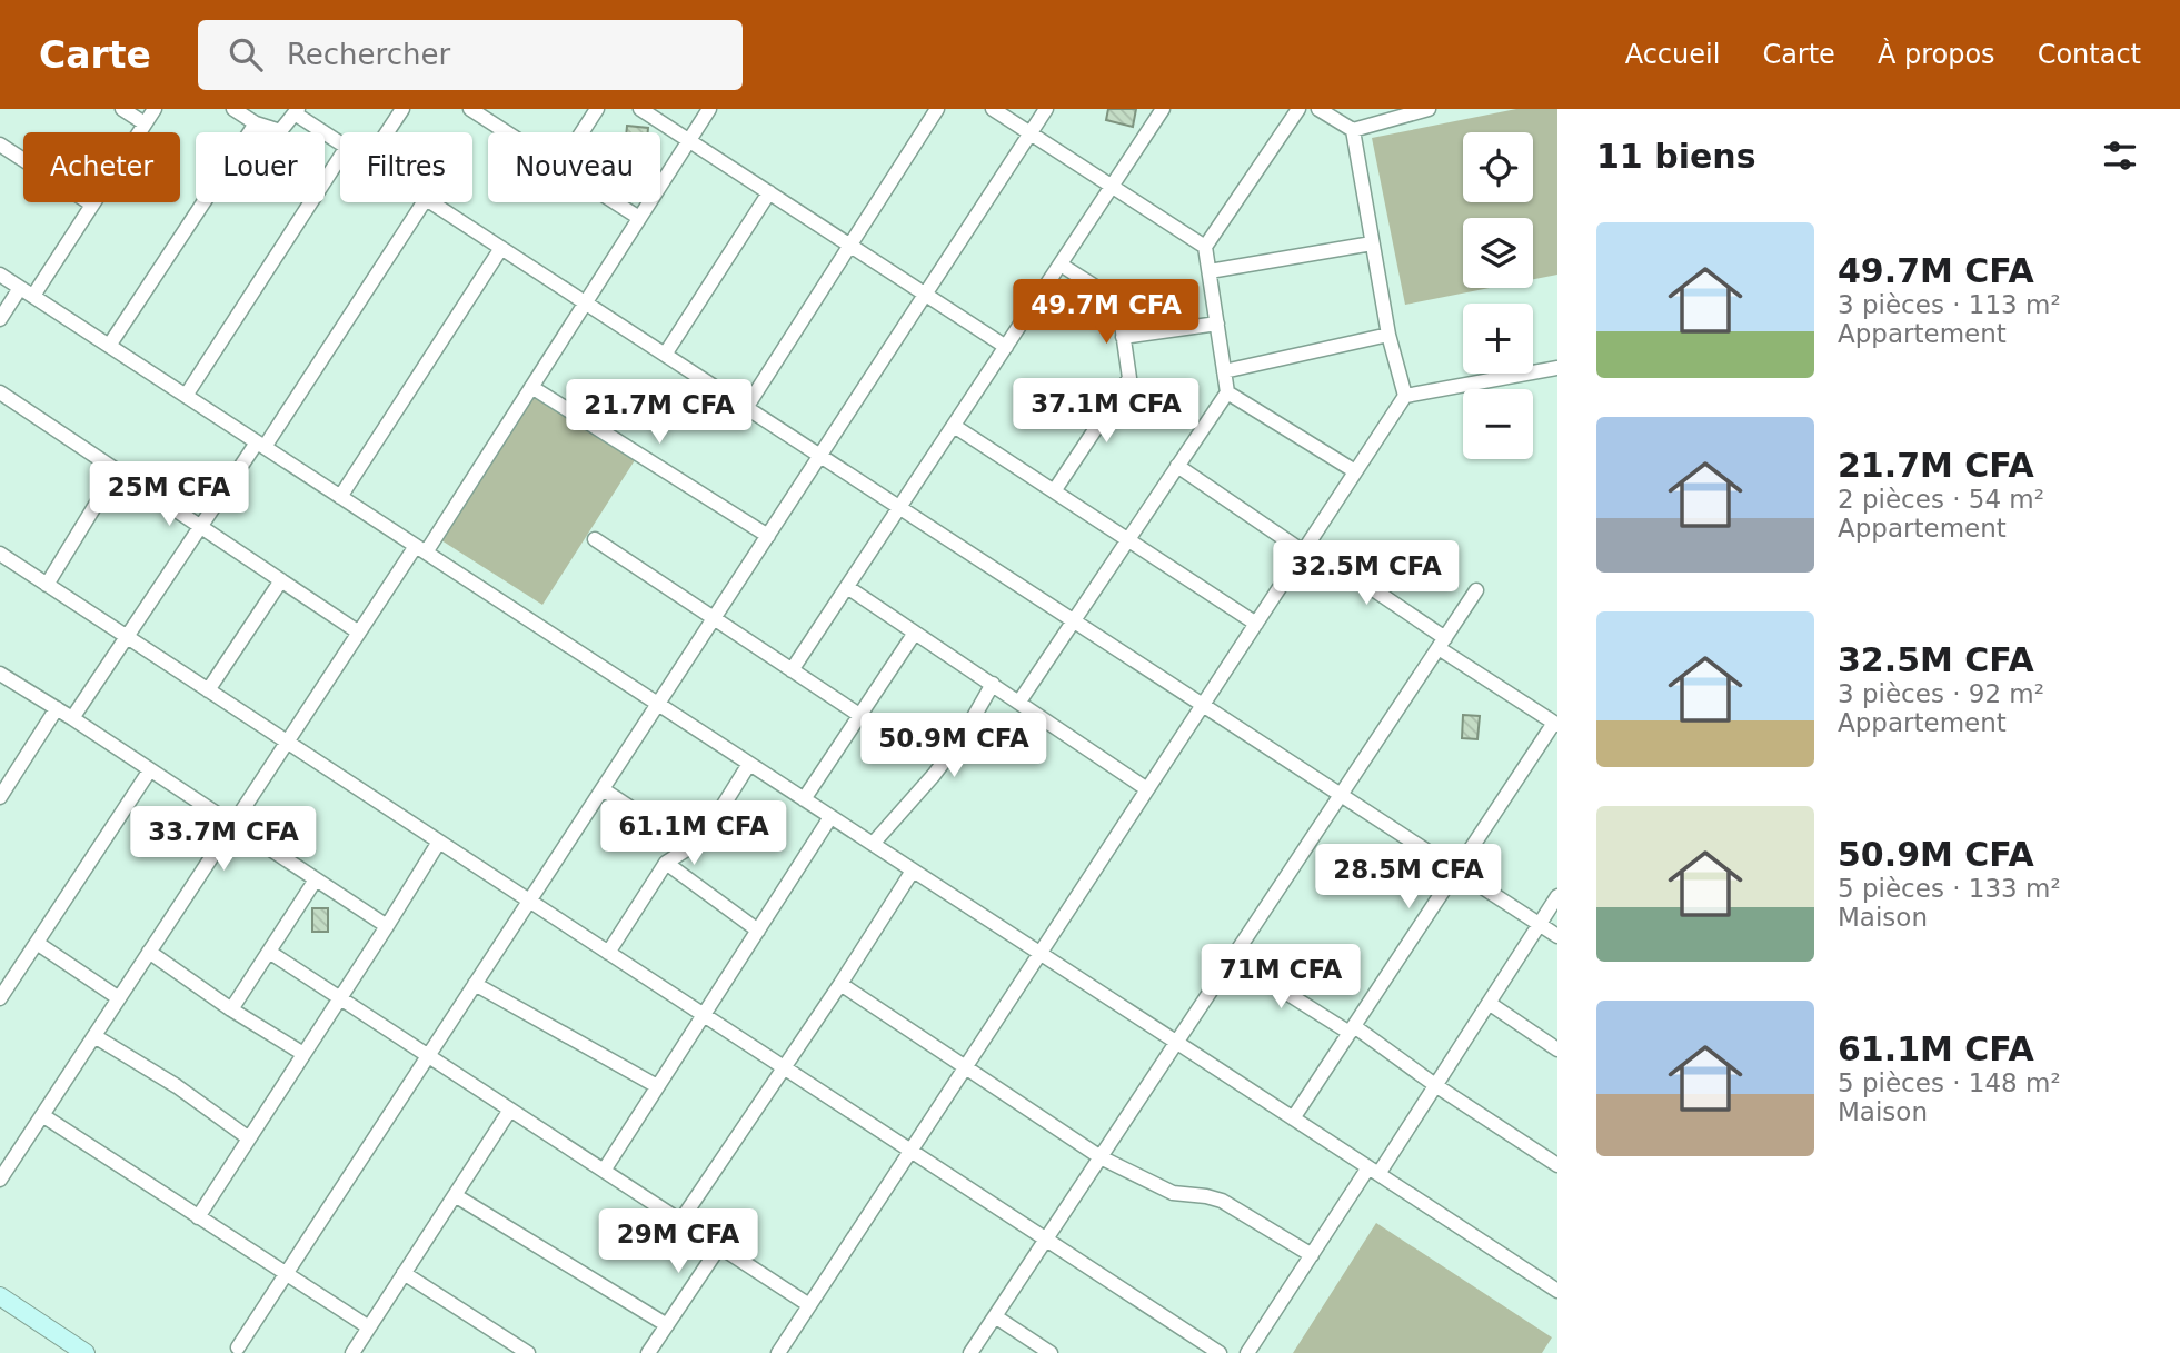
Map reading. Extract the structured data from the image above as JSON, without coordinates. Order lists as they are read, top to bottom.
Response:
{
  "page": {
    "header": "Carte",
    "search": "Rechercher",
    "nav": [
      "Accueil",
      "Carte",
      "À propos",
      "Contact"
    ],
    "heading": "11 biens",
    "map_buttons": ["+", "−"],
    "chip": [
      "Acheter",
      "Louer",
      "Filtres",
      "Nouveau"
    ],
    "list": [
      {
        "name": "49.7M CFA",
        "note": "3 pièces · 113 m² · Appartement"
      },
      {
        "name": "21.7M CFA",
        "note": "2 pièces · 54 m² · Appartement"
      },
      {
        "name": "32.5M CFA",
        "note": "3 pièces · 92 m² · Appartement"
      },
      {
        "name": "50.9M CFA",
        "note": "5 pièces · 133 m² · Maison"
      },
      {
        "name": "61.1M CFA",
        "note": "5 pièces · 148 m² · Maison"
      }
    ],
    "price": [
      "49.7M CFA",
      "37.1M CFA",
      "21.7M CFA",
      "25M CFA",
      "32.5M CFA",
      "50.9M CFA",
      "61.1M CFA",
      "33.7M CFA",
      "28.5M CFA",
      "71M CFA",
      "29M CFA"
    ]
  }
}
